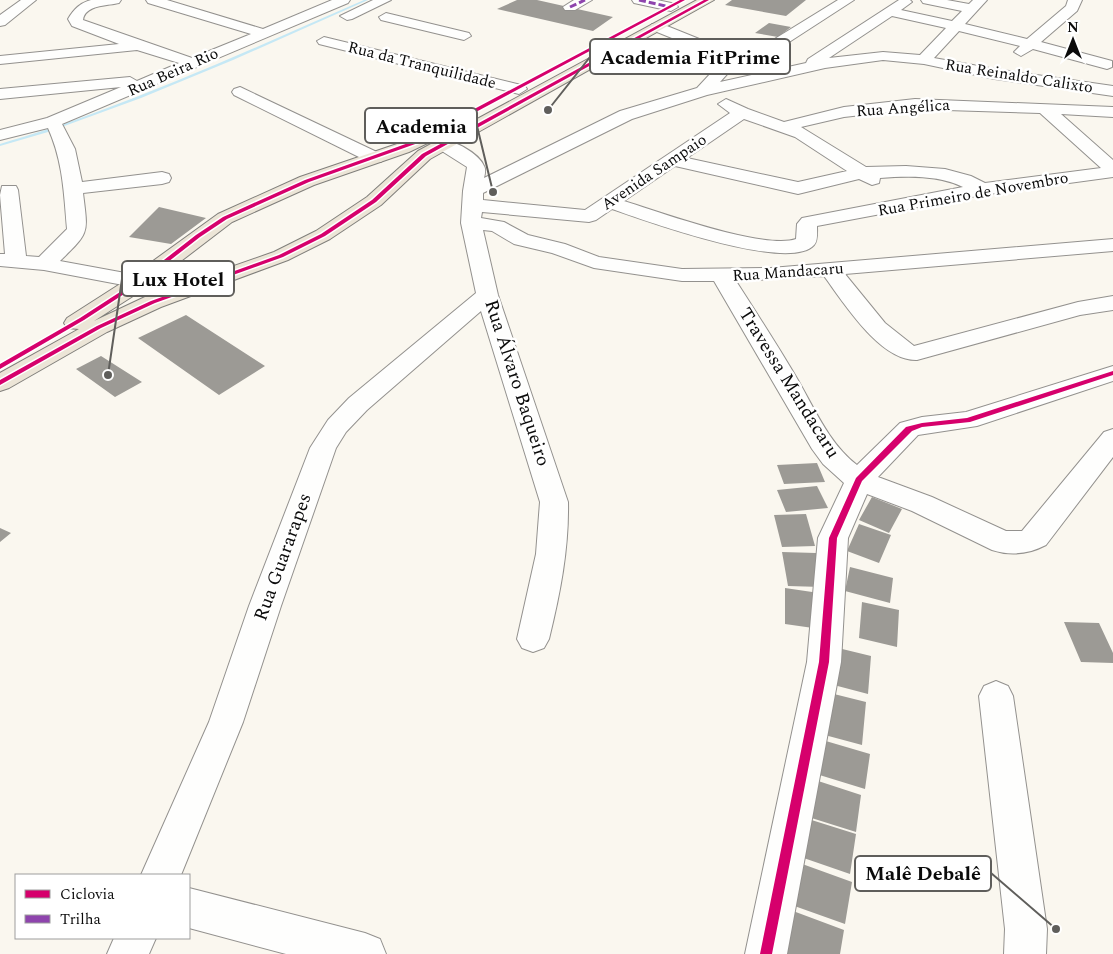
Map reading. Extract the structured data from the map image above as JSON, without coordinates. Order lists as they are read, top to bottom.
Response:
{
  "streets": {
    "street": [
      "Rua da Tranquilidade",
      "Rua Beira Rio",
      "Rua Reinaldo Calixto",
      "Rua Angélica",
      "Avenida Sampaio",
      "Rua Primeiro de Novembro",
      "Rua Mandacaru",
      "Rua Álvaro Baqueiro",
      "Travessa Mandacaru",
      "Rua Guararapes"
    ]
  },
  "crossings": [
    ["Rua Reinaldo Calixto", "Avenida Sampaio"],
    ["Rua Reinaldo Calixto", "Rua Mandacaru"],
    ["Rua Reinaldo Calixto", "Rua Álvaro Baqueiro"],
    ["Avenida Sampaio", "Rua Primeiro de Novembro"],
    ["Avenida Sampaio", "Rua Mandacaru"],
    ["Avenida Sampaio", "Rua Álvaro Baqueiro"],
    ["Rua Mandacaru", "Rua Álvaro Baqueiro"],
    ["Rua Mandacaru", "Travessa Mandacaru"],
    ["Rua Álvaro Baqueiro", "Rua Guararapes"]
  ],
  "places": [
    "Academia FitPrime",
    "Academia",
    "Lux Hotel",
    "Malê Debalê"
  ],
  "legend": ["Ciclovia", "Trilha"],
  "north": "top"
}
